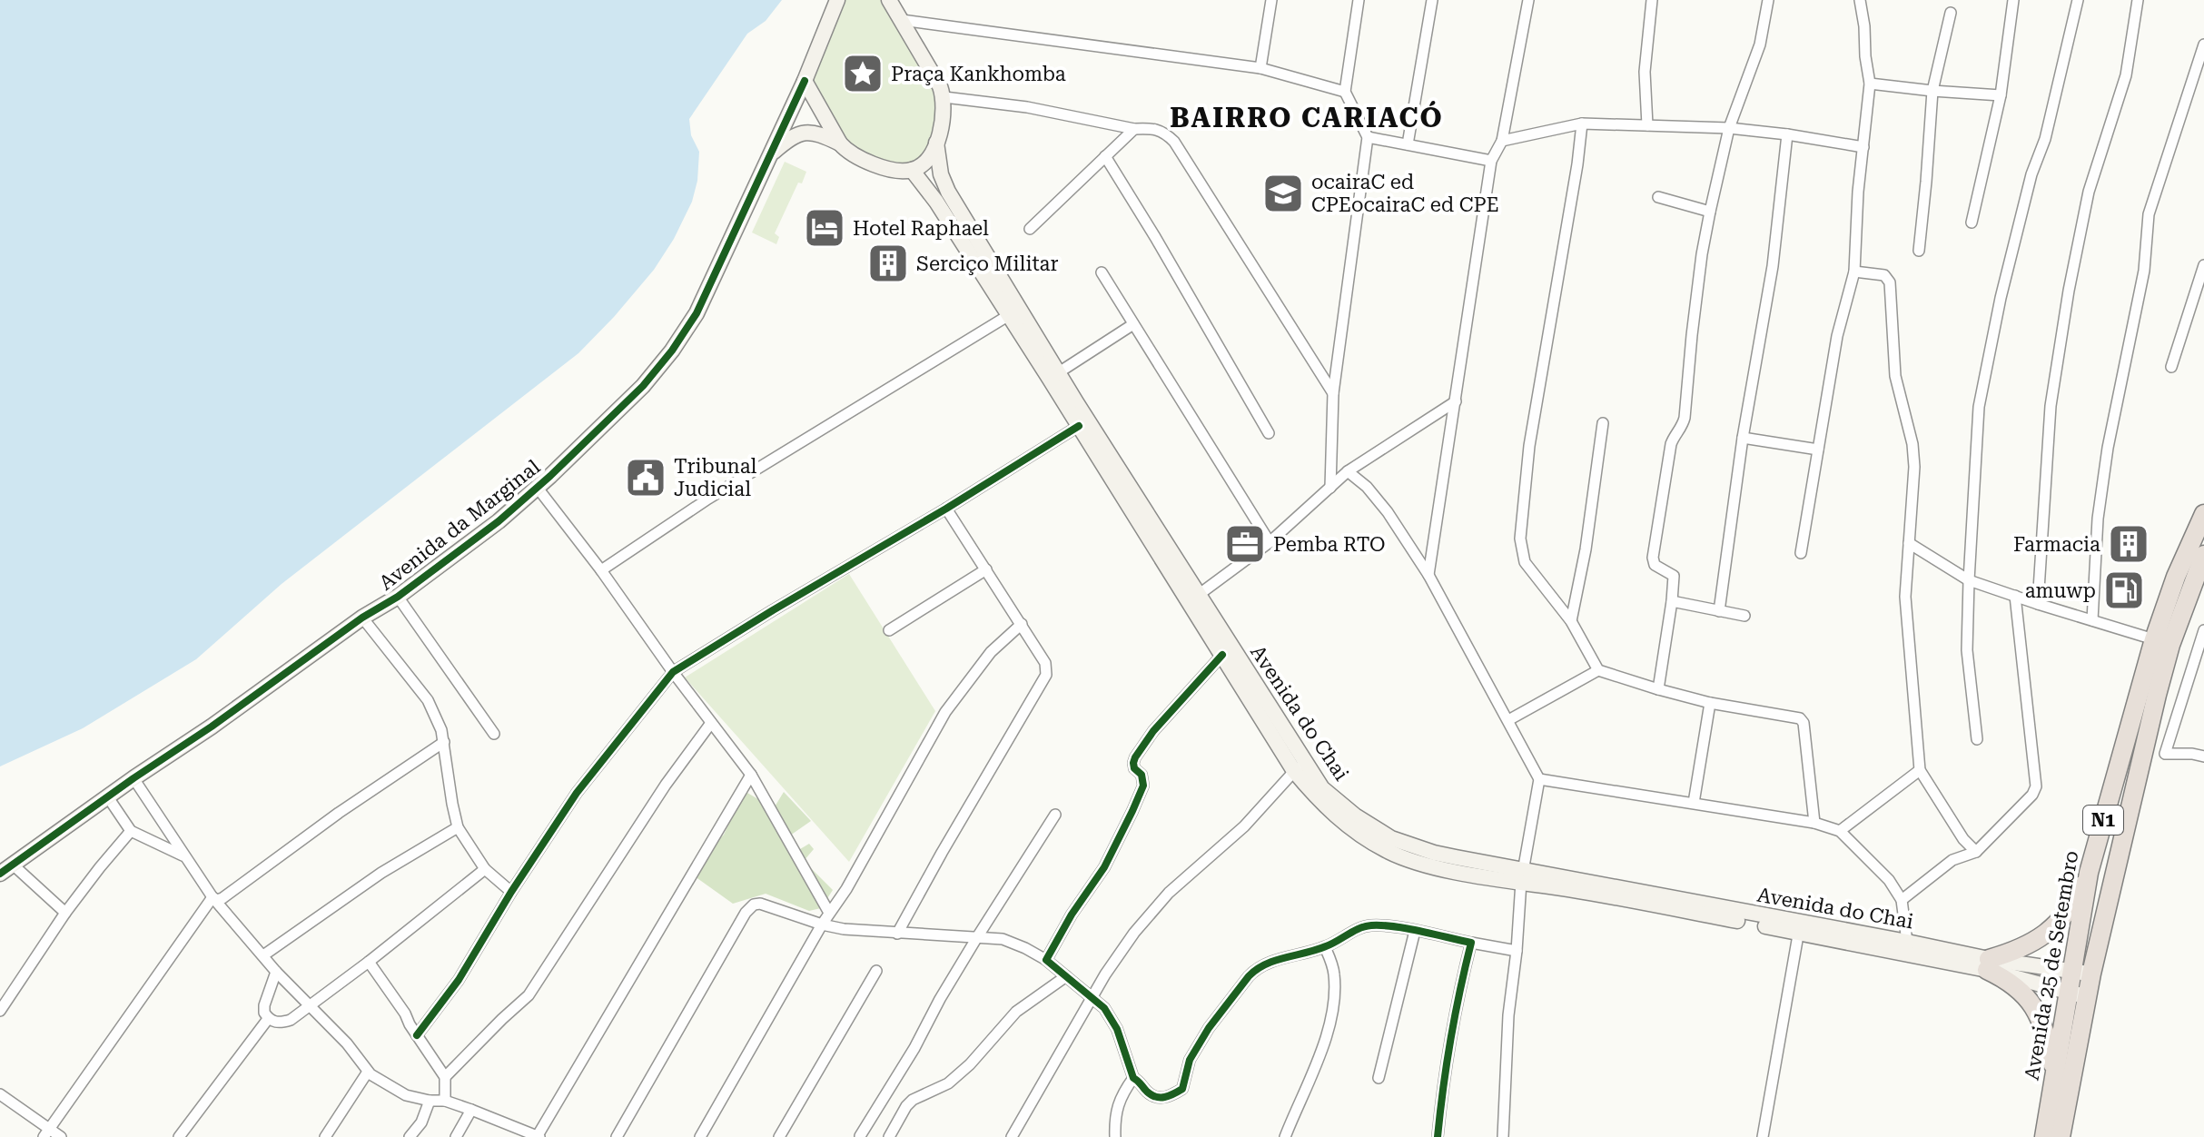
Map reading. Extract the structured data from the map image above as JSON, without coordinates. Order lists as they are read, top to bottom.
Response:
{
  "streets": {
    "highway": ["N1", "Avenida 25 de Setembro"],
    "main road": ["Avenida da Marginal", "Avenida do Chai"]
  },
  "crossings": [
    ["Avenida do Chai", "Avenida 25 de Setembro"]
  ],
  "districts": ["BAIRRO CARIACÓ"],
  "places": {
    "place": ["Praça Kankhomba"],
    "school or university": ["ocairaC ed CPEocairaC ed CPE"],
    "hotel": ["Hotel Raphael"],
    "building": ["Serciço Militar", "Farmacia"],
    "public building": ["Tribunal Judicial"],
    "office": ["Pemba RTO"],
    "fuel station": ["amuwp"]
  }
}
